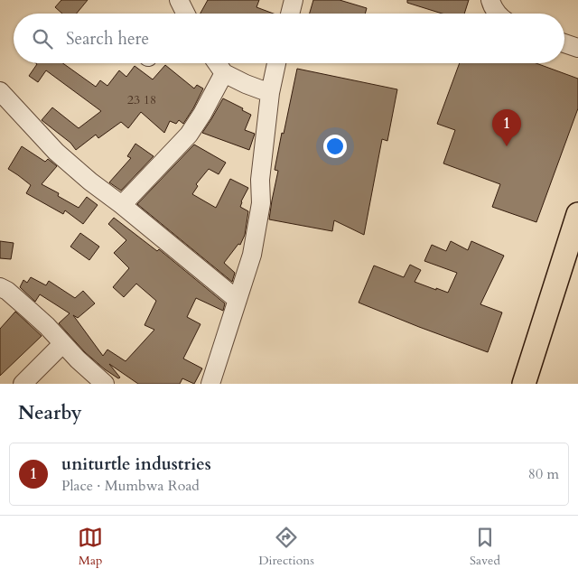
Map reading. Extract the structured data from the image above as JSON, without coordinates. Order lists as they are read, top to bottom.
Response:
{
  "house_numbers": ["23 18"],
  "page": {
    "search": "Search here",
    "pins": "1",
    "heading": "Nearby",
    "list": [
      {
        "mark": "1",
        "name": "uniturtle industries",
        "note": "Place · Mumbwa Road",
        "value": "80 m"
      }
    ],
    "nav": ["Map", "Directions", "Saved"]
  }
}
